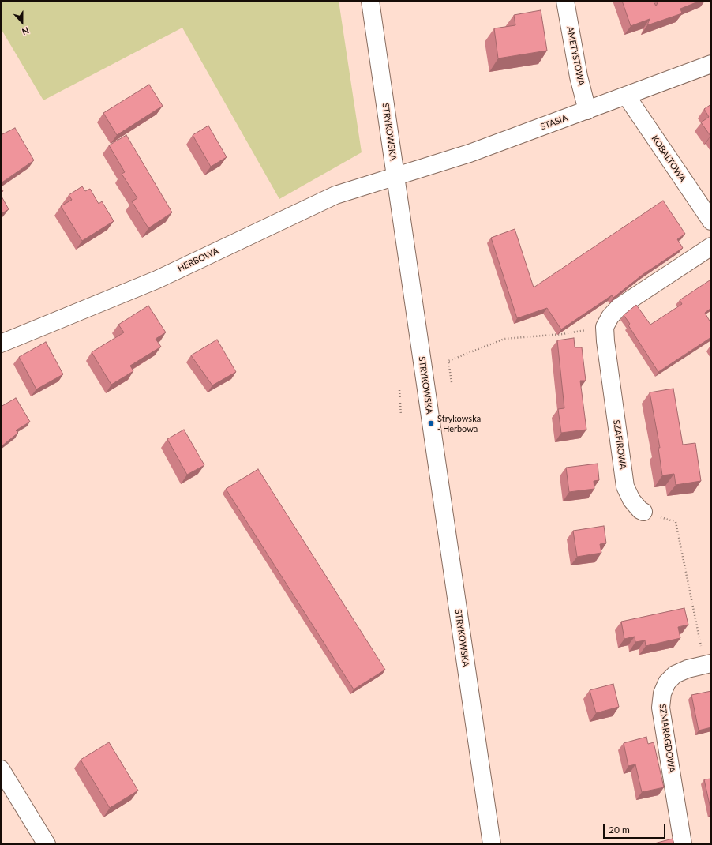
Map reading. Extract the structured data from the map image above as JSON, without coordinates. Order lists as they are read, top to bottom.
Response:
{
  "streets": {
    "street": [
      "AMETYSTOWA",
      "STASIA",
      "STRYKOWSKA",
      "KOBALTOWA",
      "HERBOWA",
      "SZAFIROWA",
      "SZMARAGDOWA"
    ]
  },
  "crossings": [
    ["AMETYSTOWA", "STASIA"],
    ["STASIA", "STRYKOWSKA"],
    ["STASIA", "KOBALTOWA"],
    ["STASIA", "HERBOWA"],
    ["STRYKOWSKA", "HERBOWA"]
  ],
  "places": ["Strykowska - Herbowa"],
  "scale_bar": "20 m",
  "north": "bottom"
}
